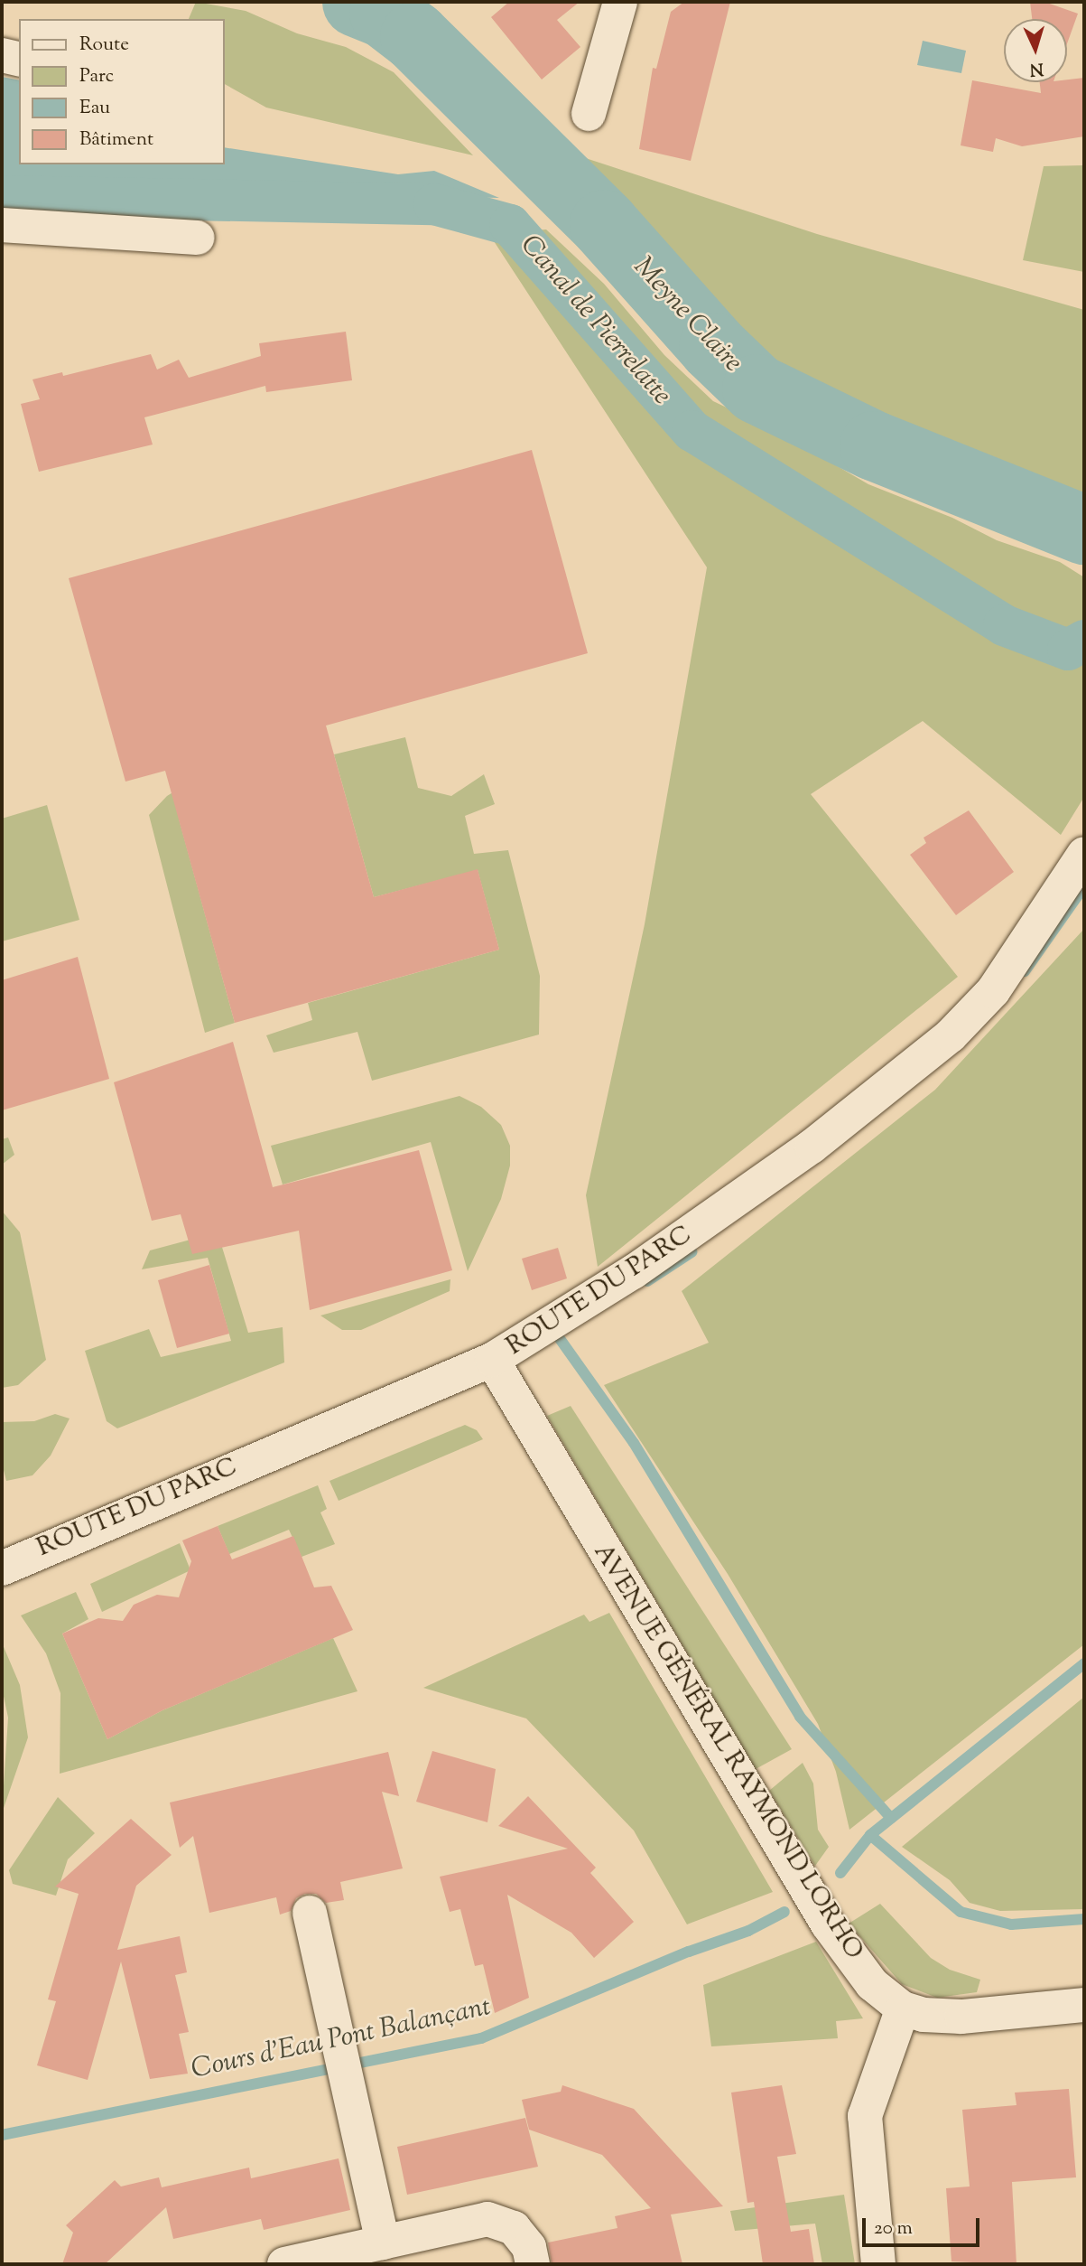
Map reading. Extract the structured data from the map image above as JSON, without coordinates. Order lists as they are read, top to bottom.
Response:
{
  "streets": {
    "street": ["ROUTE DU PARC", "AVENUE GÉNÉRAL RAYMOND LORHO"]
  },
  "crossings": [
    ["ROUTE DU PARC", "AVENUE GÉNÉRAL RAYMOND LORHO"]
  ],
  "water": ["Meyne Claire", "Canal de Pierrelatte", "Cours d'Eau Pont Balançant"],
  "legend": [
    "Route",
    "Parc",
    "Eau",
    "Bâtiment"
  ],
  "scale_bar": "20 m",
  "north": "bottom"
}
